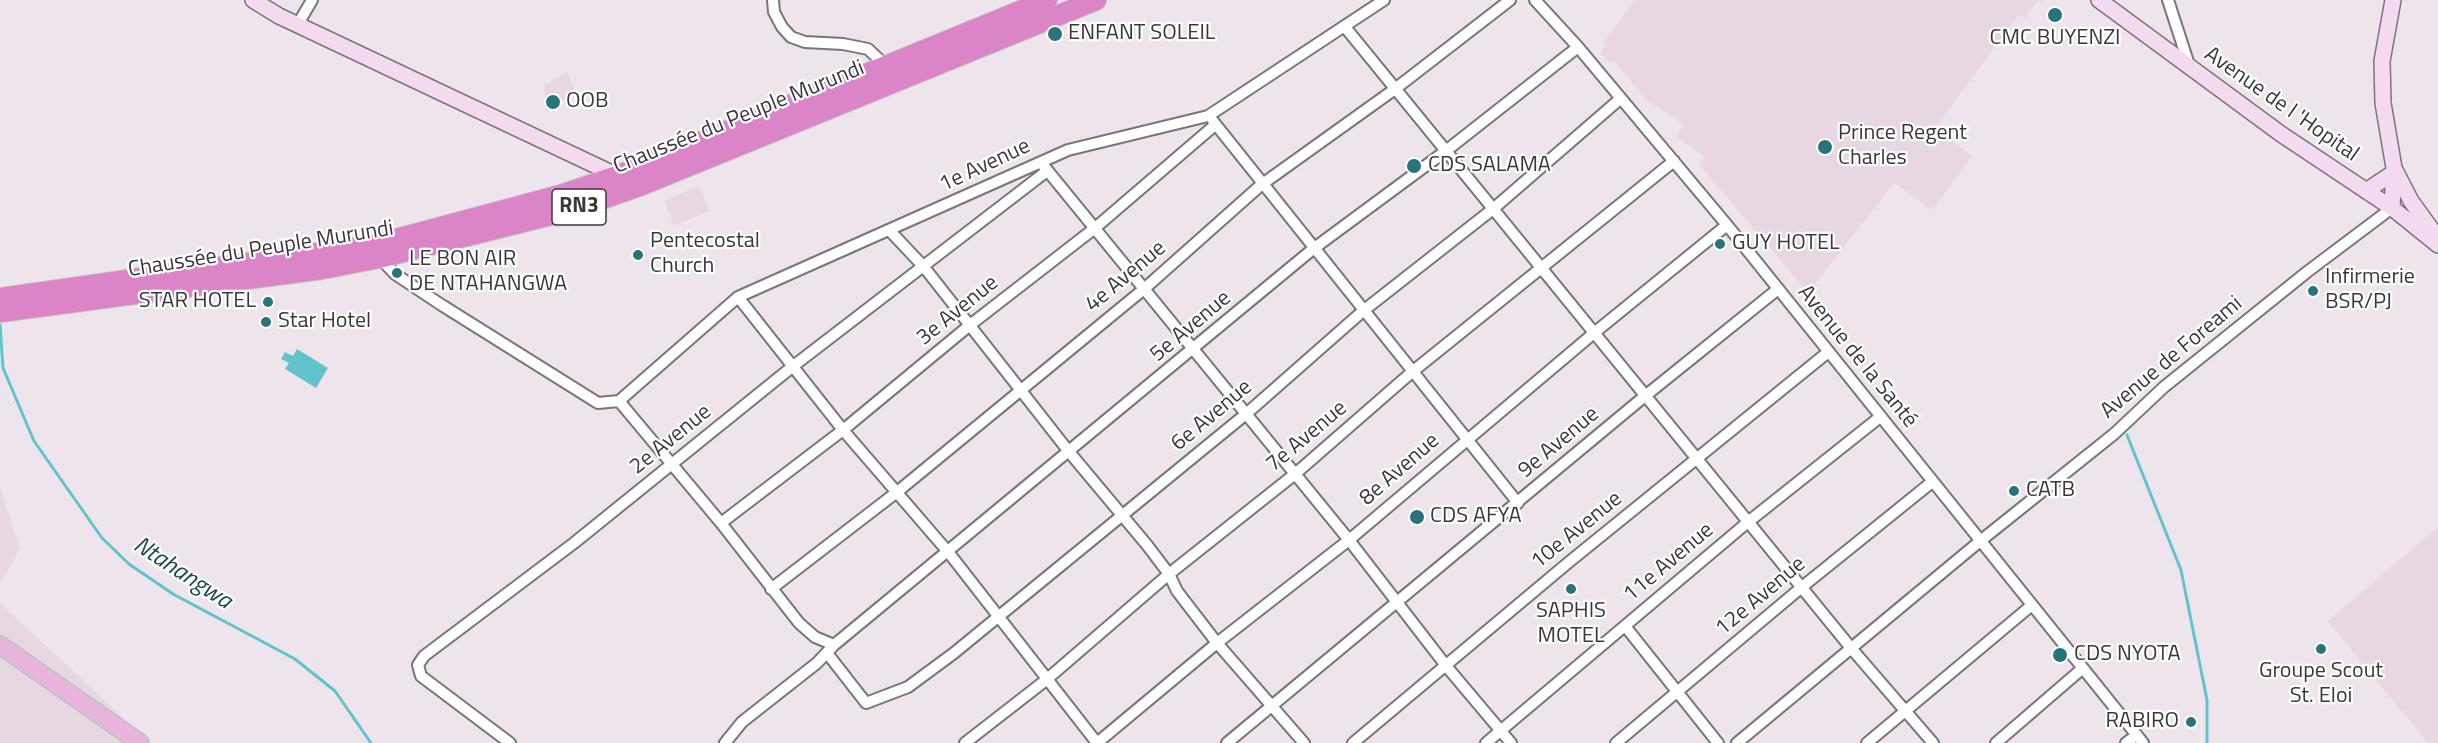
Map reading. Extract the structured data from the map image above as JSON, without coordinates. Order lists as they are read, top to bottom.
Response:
{
  "streets": {
    "highway": ["Chaussée du Peuple Murundi", "RN3"],
    "street": [
      "Avenue de l 'Hopital",
      "1e Avenue",
      "4e Avenue",
      "3e Avenue",
      "5e Avenue",
      "Avenue de la Santé",
      "Avenue de Foreami",
      "6e Avenue",
      "7e Avenue",
      "2e Avenue",
      "9e Avenue",
      "8e Avenue",
      "10e Avenue",
      "11e Avenue",
      "12e Avenue"
    ]
  },
  "crossings": [
    ["Avenue de l 'Hopital", "Avenue de Foreami"],
    ["1e Avenue", "3e Avenue"],
    ["1e Avenue", "2e Avenue"],
    ["5e Avenue", "Avenue de la Santé"],
    ["5e Avenue", "6e Avenue"],
    ["Avenue de la Santé", "Avenue de Foreami"],
    ["Avenue de la Santé", "6e Avenue"],
    ["Avenue de la Santé", "7e Avenue"],
    ["Avenue de la Santé", "9e Avenue"],
    ["Avenue de la Santé", "8e Avenue"],
    ["Avenue de la Santé", "10e Avenue"],
    ["Avenue de la Santé", "11e Avenue"],
    ["Avenue de la Santé", "12e Avenue"]
  ],
  "water": ["Ntahangwa"],
  "places": [
    "CMC BUYENZI",
    "ENFANT SOLEIL",
    "OOB",
    "Prince Regent Charles",
    "CDS SALAMA",
    "GUY HOTEL",
    "Pentecostal Church",
    "LE BON AIR DE NTAHANGWA",
    "Infirmerie BSR/PJ",
    "STAR HOTEL",
    "Star Hotel",
    "CATB",
    "CDS AFYA",
    "SAPHIS MOTEL",
    "Groupe Scout St. Eloi",
    "CDS NYOTA",
    "RABIRO"
  ]
}
